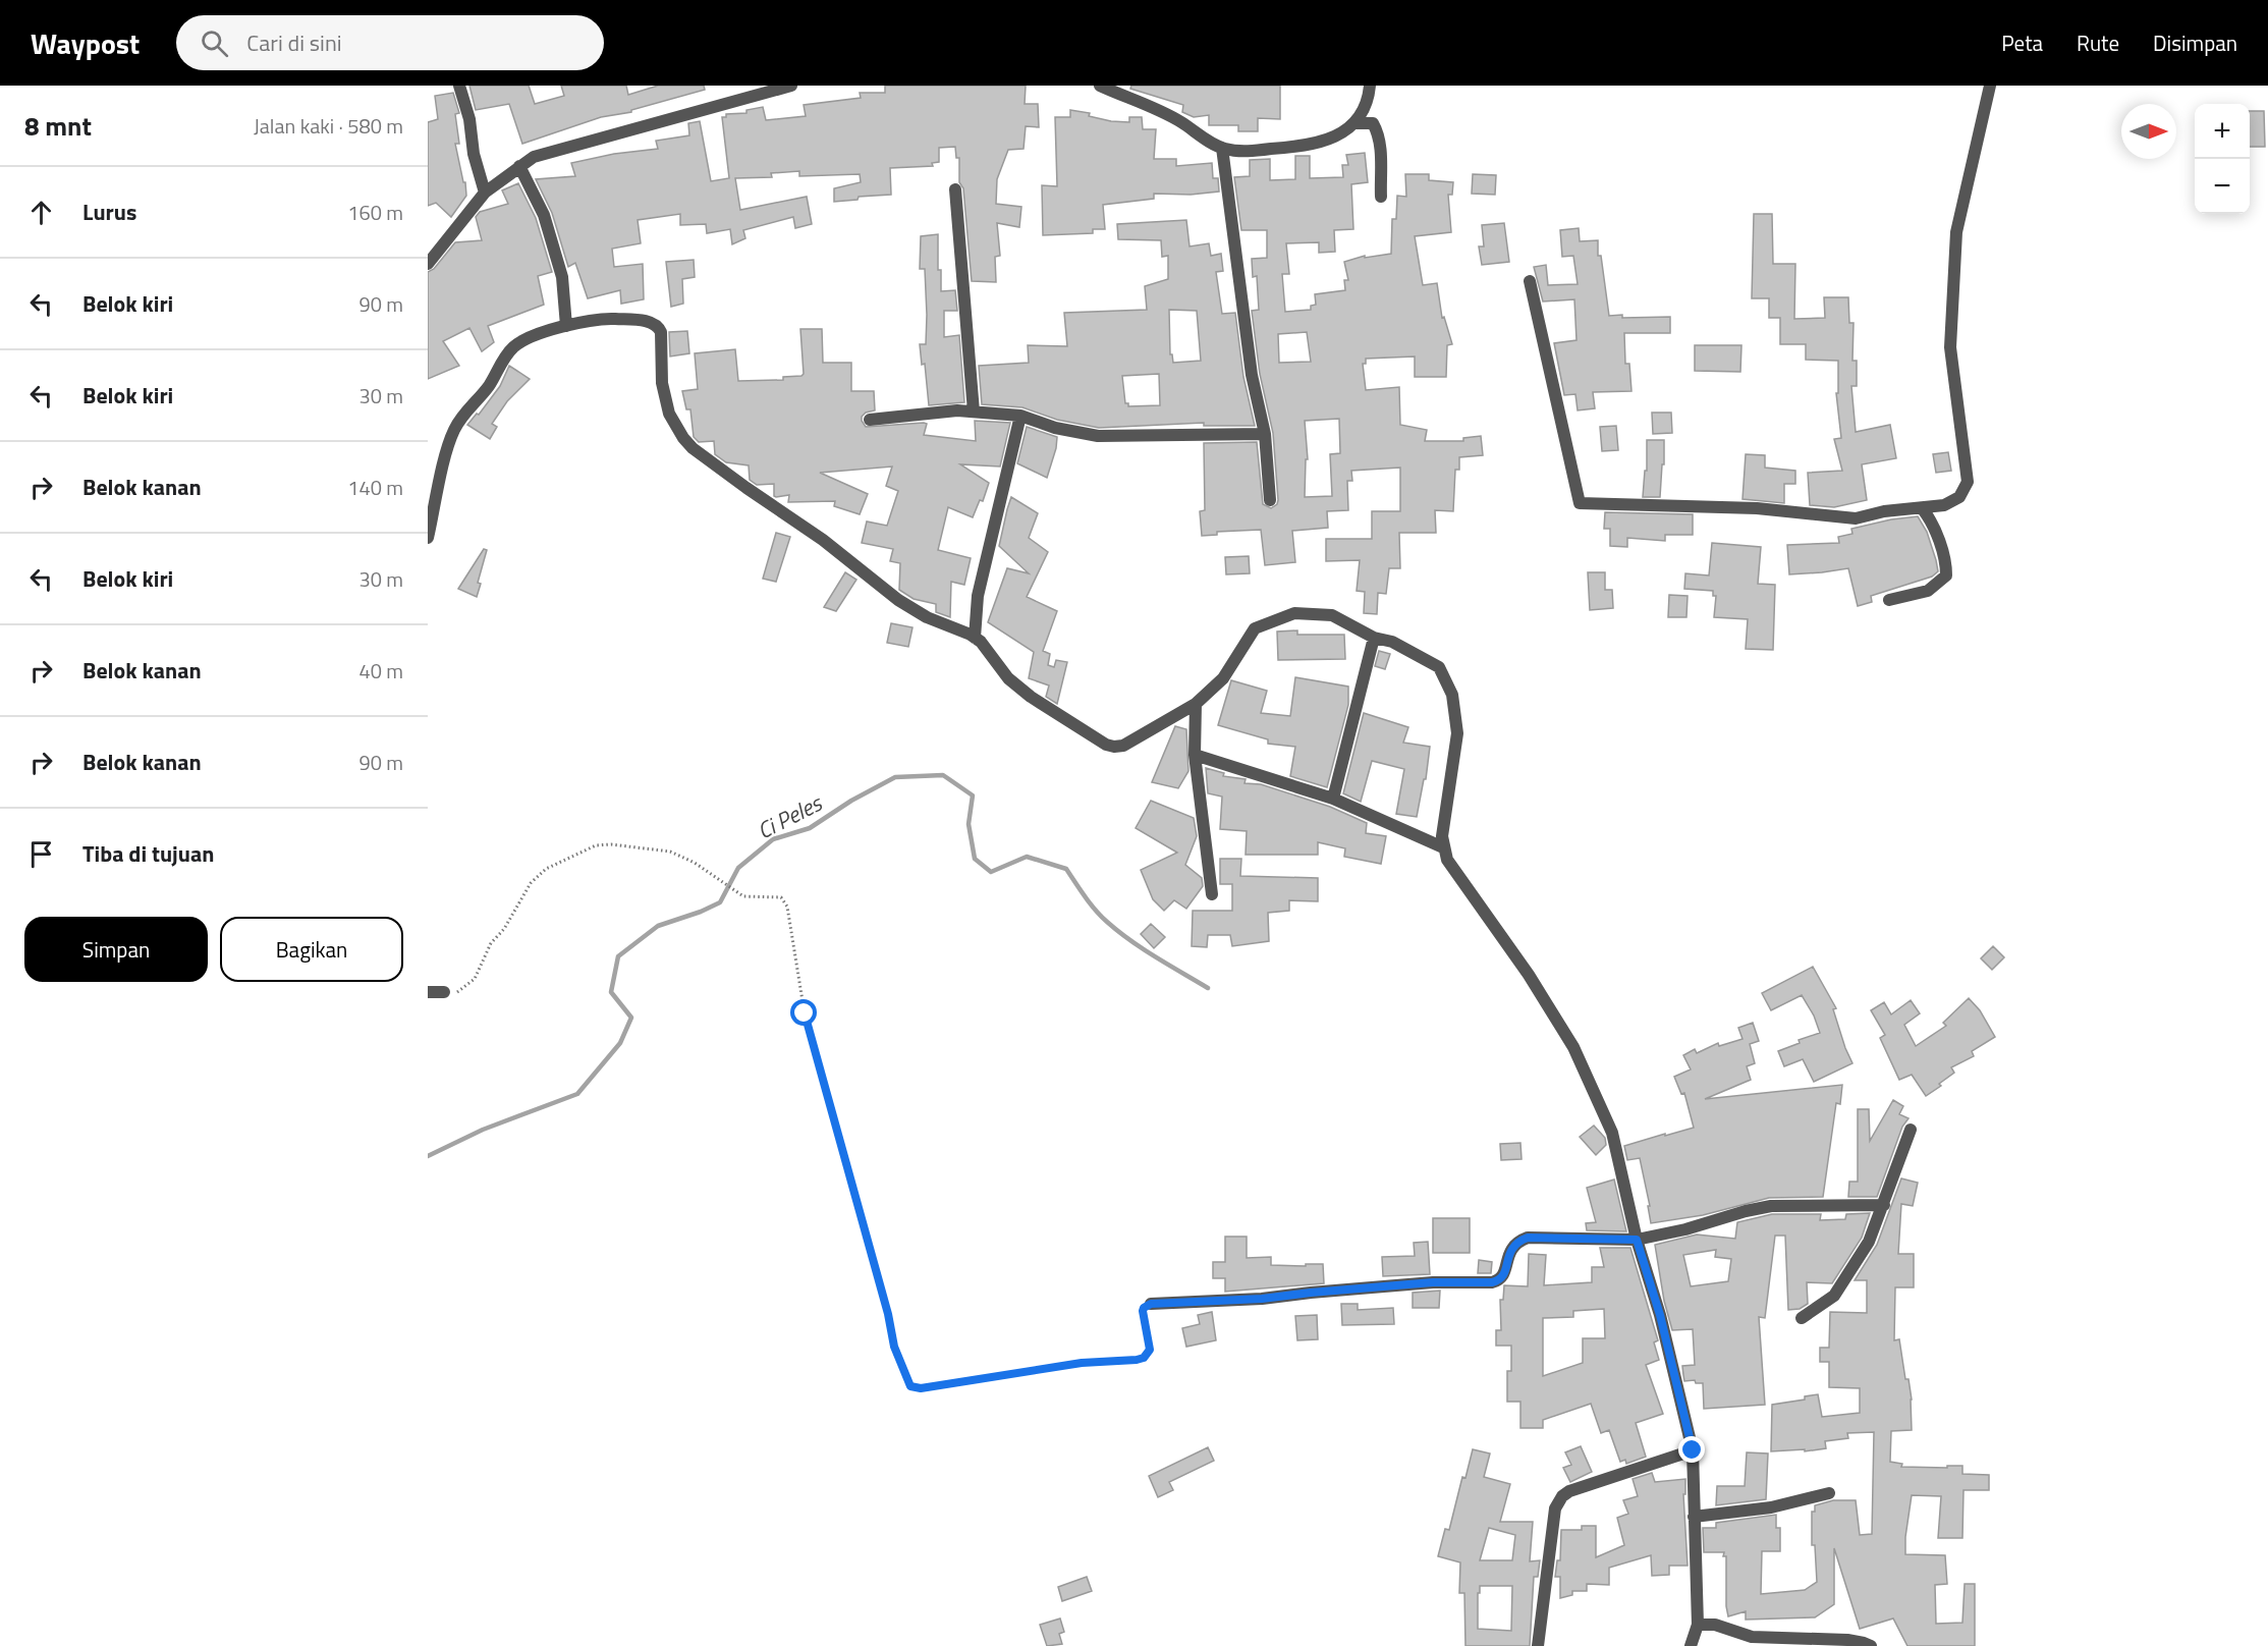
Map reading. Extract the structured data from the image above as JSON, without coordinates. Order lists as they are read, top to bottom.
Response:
{
  "water": ["Ci Peles"],
  "north": "right",
  "page": {
    "header": "Waypost",
    "search": "Cari di sini",
    "nav": ["Peta", "Rute", "Disimpan"],
    "heading": ["8 mnt", "Jalan kaki · 580 m"],
    "map_buttons": ["+", "−"],
    "list": [
      ["Lurus", "160 m"],
      ["Belok kiri", "90 m"],
      ["Belok kiri", "30 m"],
      ["Belok kanan", "140 m"],
      ["Belok kiri", "30 m"],
      ["Belok kanan", "40 m"],
      ["Belok kanan", "90 m"],
      "Tiba di tujuan"
    ],
    "buttons": ["Simpan", "Bagikan"]
  }
}
